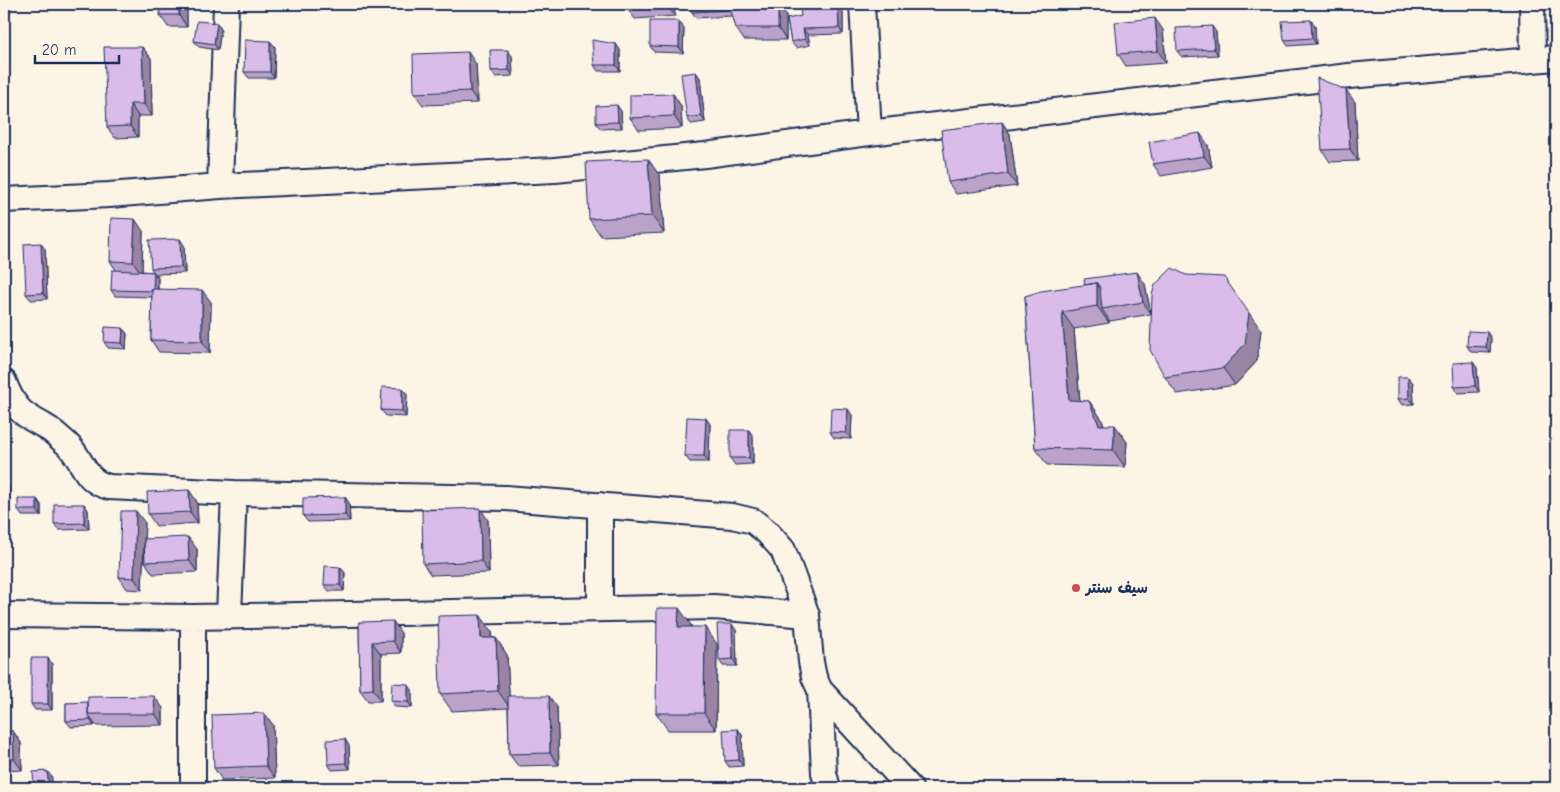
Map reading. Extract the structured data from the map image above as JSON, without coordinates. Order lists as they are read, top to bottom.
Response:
{
  "places": ["سيف سنتر"],
  "scale_bar": "20 m"
}
